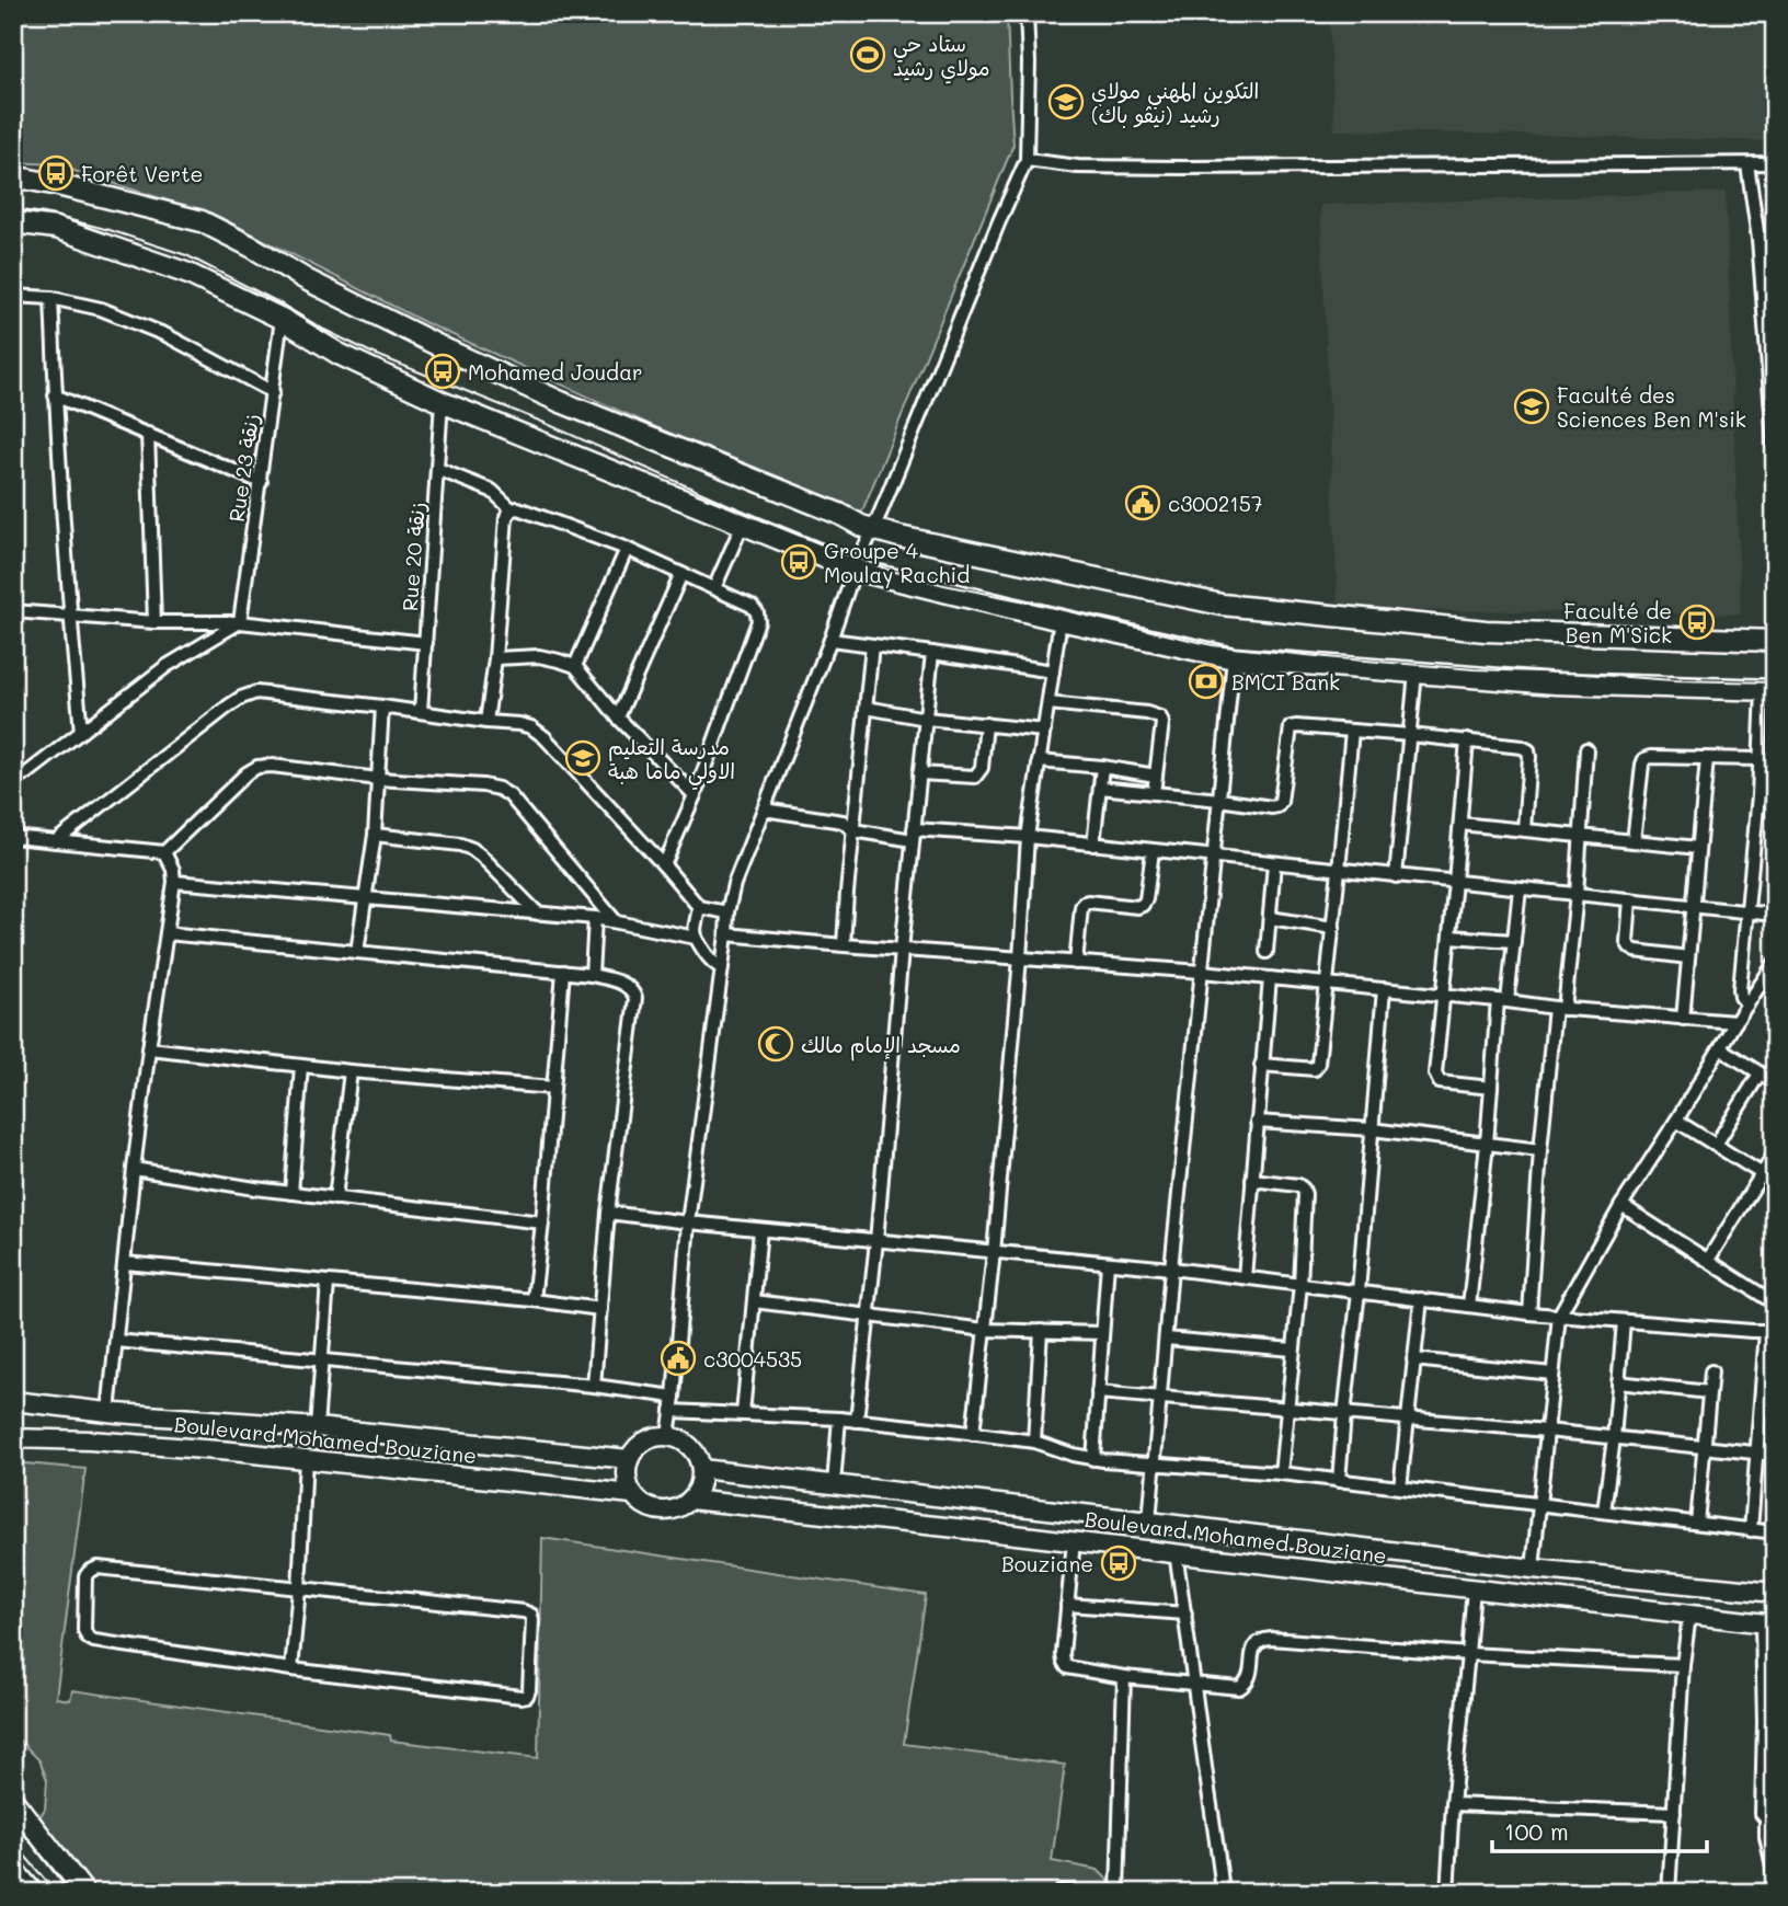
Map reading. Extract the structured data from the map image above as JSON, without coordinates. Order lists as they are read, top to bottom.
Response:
{
  "streets": {
    "street": ["Rue 23 زنقة", "Rue 20 زنقة", "Boulevard Mohamed Bouziane"]
  },
  "places": {
    "sports": ["ستاد حي مولاي رشيد"],
    "school or university": ["التكوين المهني مولاي رشيد (نيڤو باك)", "Faculté des Sciences Ben M'sik", "مدرسة التعليم الاولي ماما هبة"],
    "bus stop": [
      "Forêt Verte",
      "Mohamed Joudar",
      "Groupe 4 Moulay Rachid",
      "Faculté de Ben M'Sick",
      "Bouziane"
    ],
    "public building": ["c3002157", "c3004535"],
    "bank": ["BMCI Bank"],
    "mosque": ["مسجد الإمام مالك"]
  },
  "scale_bar": "100 m"
}
